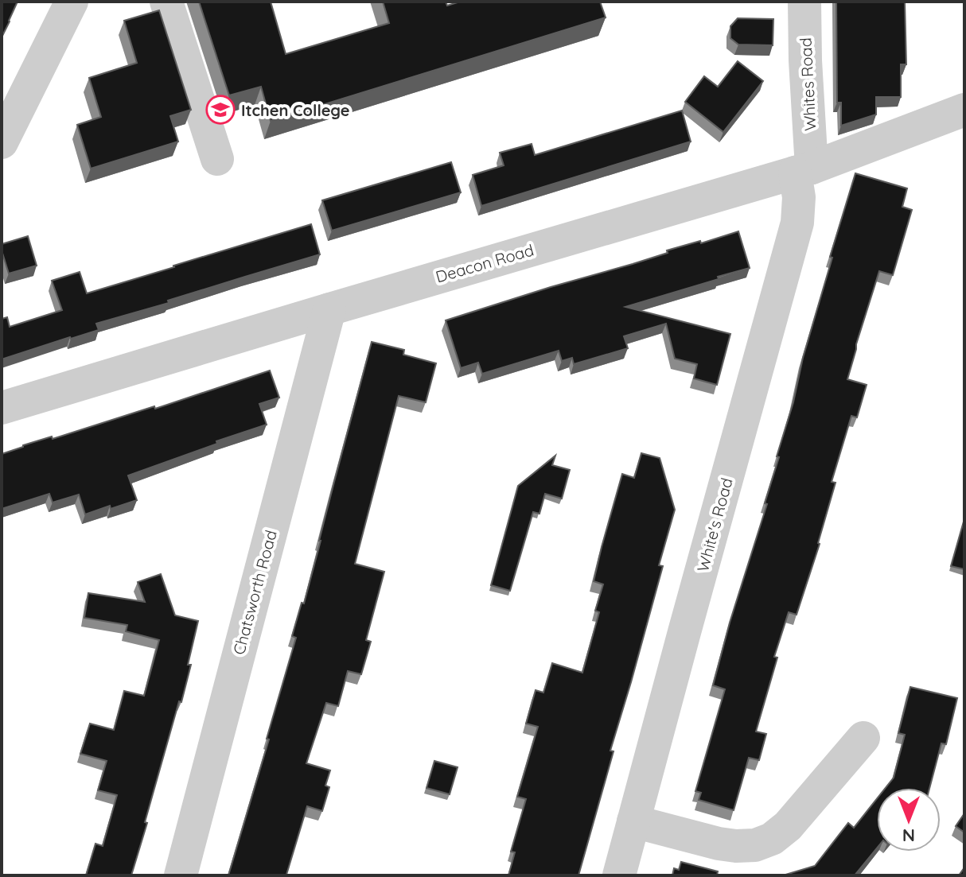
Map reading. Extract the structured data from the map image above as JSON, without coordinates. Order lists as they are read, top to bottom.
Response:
{
  "streets": {
    "street": [
      "Whites Road",
      "Deacon Road",
      "White's Road",
      "Chatsworth Road"
    ]
  },
  "crossings": [
    ["Whites Road", "Deacon Road"],
    ["Whites Road", "White's Road"],
    ["Deacon Road", "White's Road"],
    ["Deacon Road", "Chatsworth Road"]
  ],
  "places": {
    "school or university": ["Itchen College"]
  },
  "north": "bottom"
}
